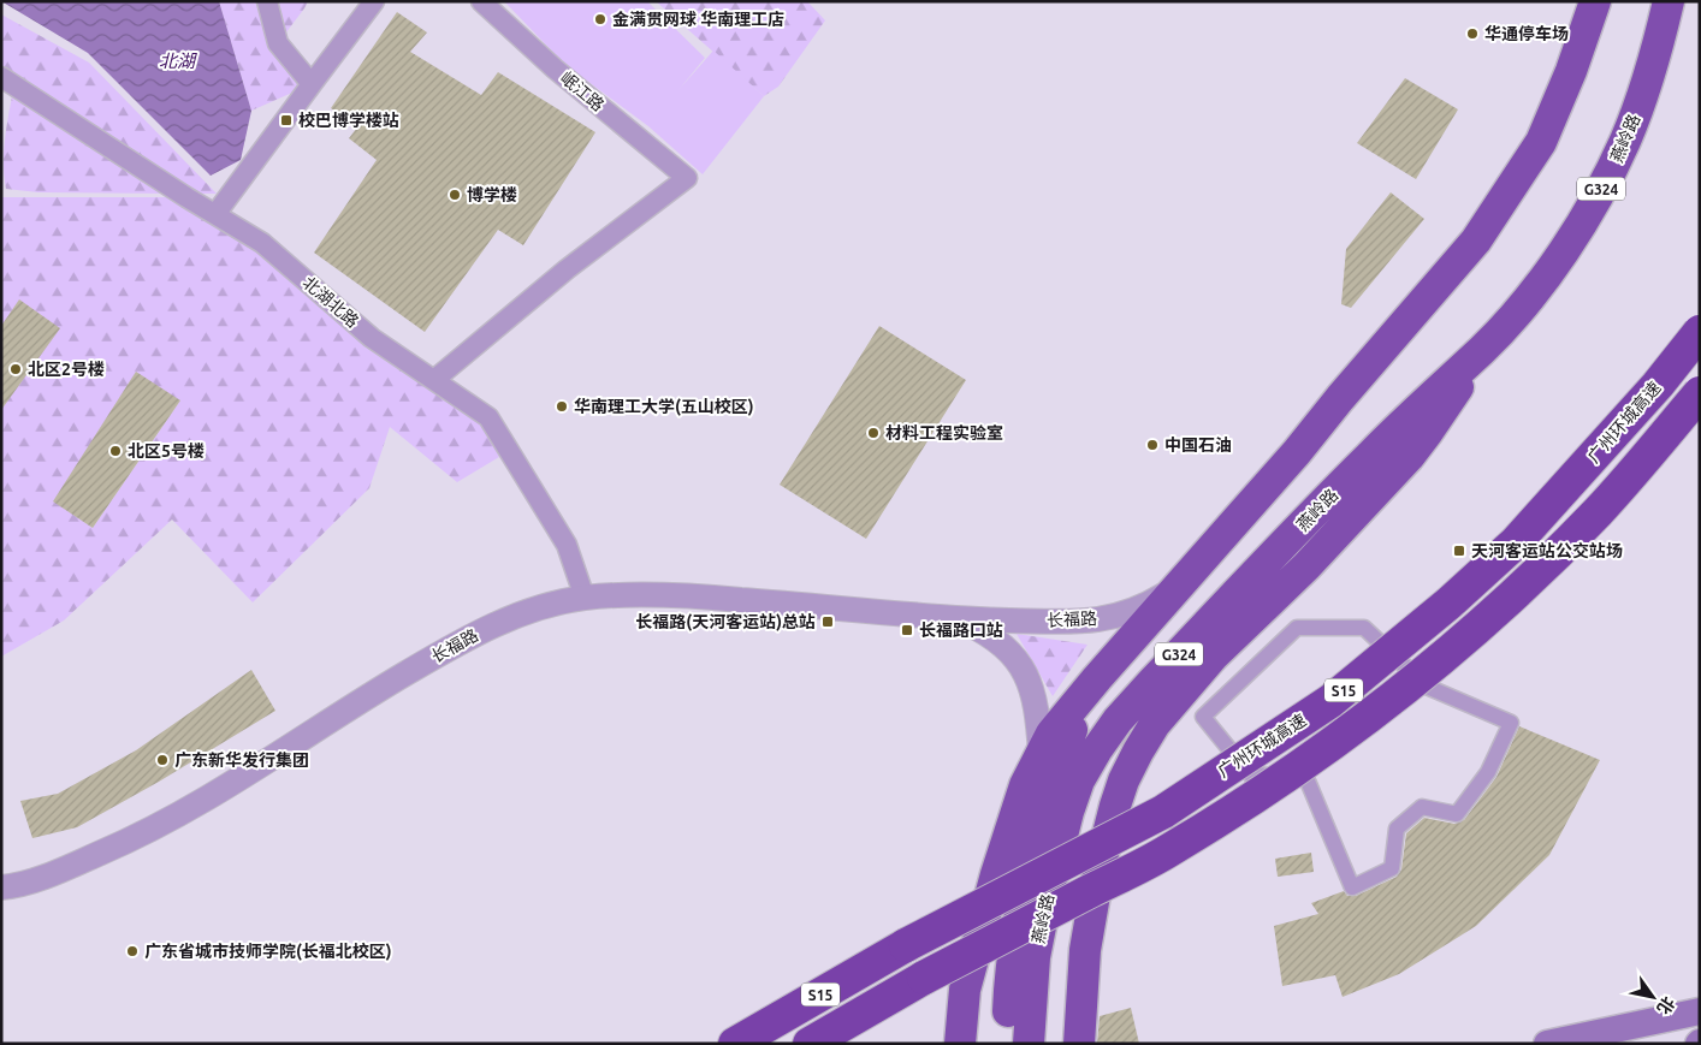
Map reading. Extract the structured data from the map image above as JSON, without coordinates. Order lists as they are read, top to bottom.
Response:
{
  "streets": {
    "highway": [
      "燕岭路",
      "G324",
      "广州环城高速",
      "S15"
    ],
    "street": ["岷江路", "北湖北路", "长福路"]
  },
  "crossings": [
    ["岷江路", "北湖北路"],
    ["燕岭路", "G324"],
    ["G324", "长福路"],
    ["北湖北路", "长福路"]
  ],
  "water": ["北湖"],
  "places": {
    "other": [
      "金满贯网球 华南理工店",
      "华通停车场",
      "博学楼",
      "北区2号楼",
      "华南理工大学(五山校区)",
      "材料工程实验室",
      "中国石油",
      "北区5号楼",
      "广东新华发行集团",
      "广东省城市技师学院(长福北校区)"
    ],
    "transit": [
      "校巴博学楼站",
      "天河客运站公交站场",
      "长福路(天河客运站)总站",
      "长福路口站"
    ]
  },
  "north": "bottom right"
}
